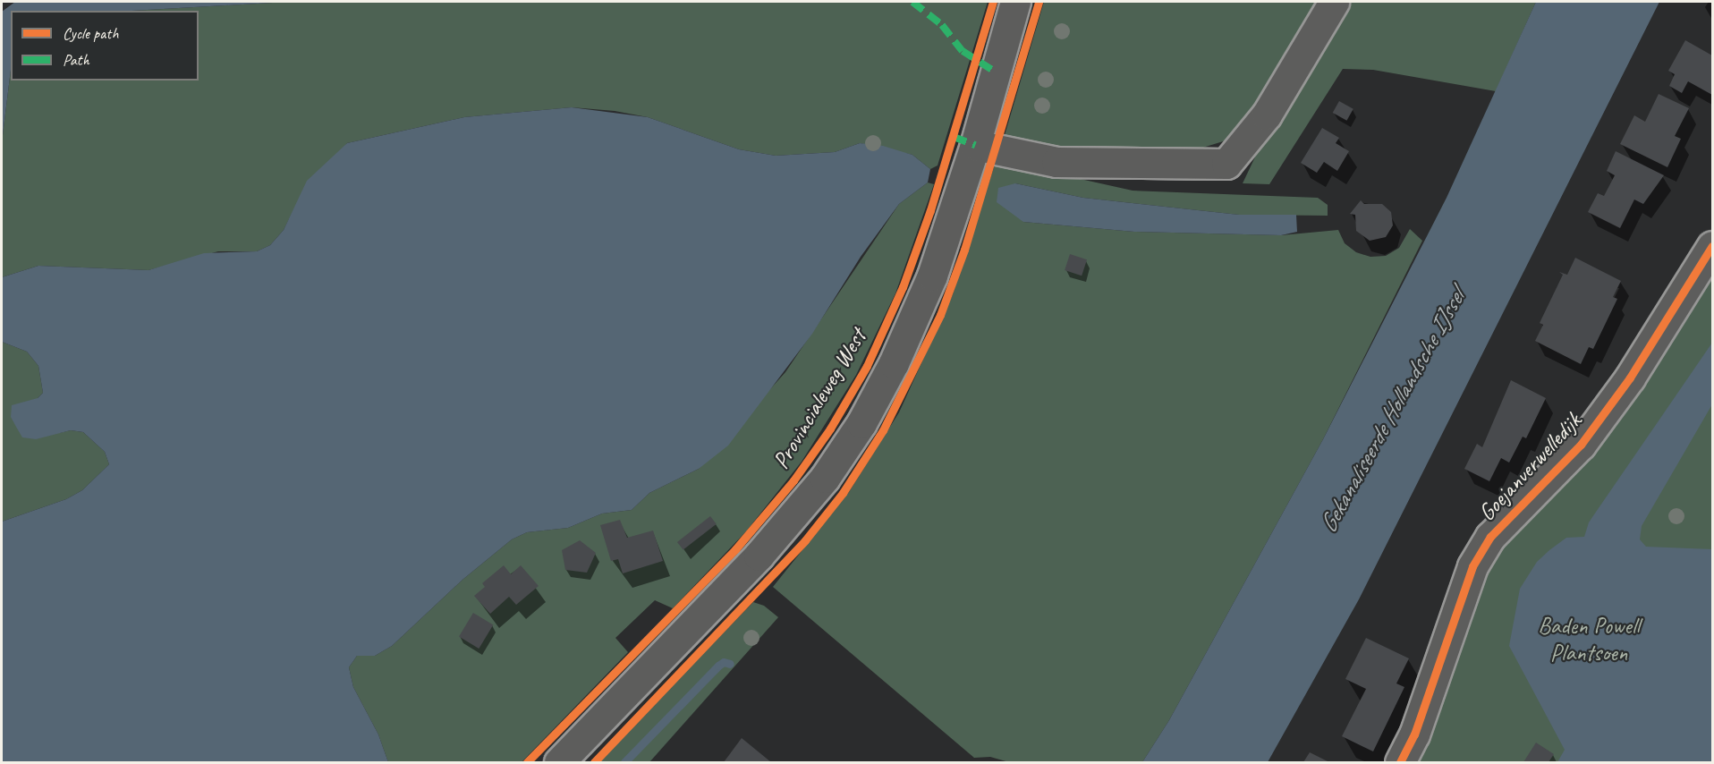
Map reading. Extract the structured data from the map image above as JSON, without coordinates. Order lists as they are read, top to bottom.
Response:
{
  "streets": {
    "main road": ["Provincialeweg West", "Goejanverwelledijk"]
  },
  "water": ["Gekanaliseerde Hollandsche IJssel"],
  "parks": ["Baden Powell Plantsoen"],
  "legend": ["Cycle path", "Path"]
}
